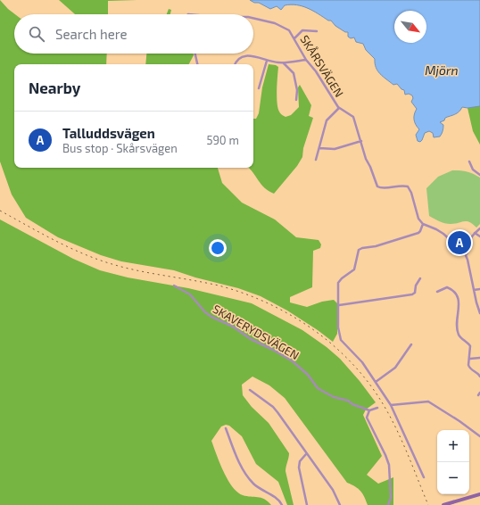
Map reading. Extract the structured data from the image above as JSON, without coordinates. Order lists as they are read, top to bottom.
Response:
{
  "streets": {
    "street": ["SKÅRSVÄGEN", "SKAVERYDSVÄGEN"]
  },
  "water": ["Mjörn"],
  "north": "bottom right",
  "page": {
    "search": "Search here",
    "heading": "Nearby",
    "list": [
      {
        "mark": "A",
        "name": "Talluddsvägen",
        "note": "Bus stop · Skårsvägen",
        "value": "590 m"
      }
    ],
    "pins": "A",
    "map_buttons": ["+", "−"]
  }
}
